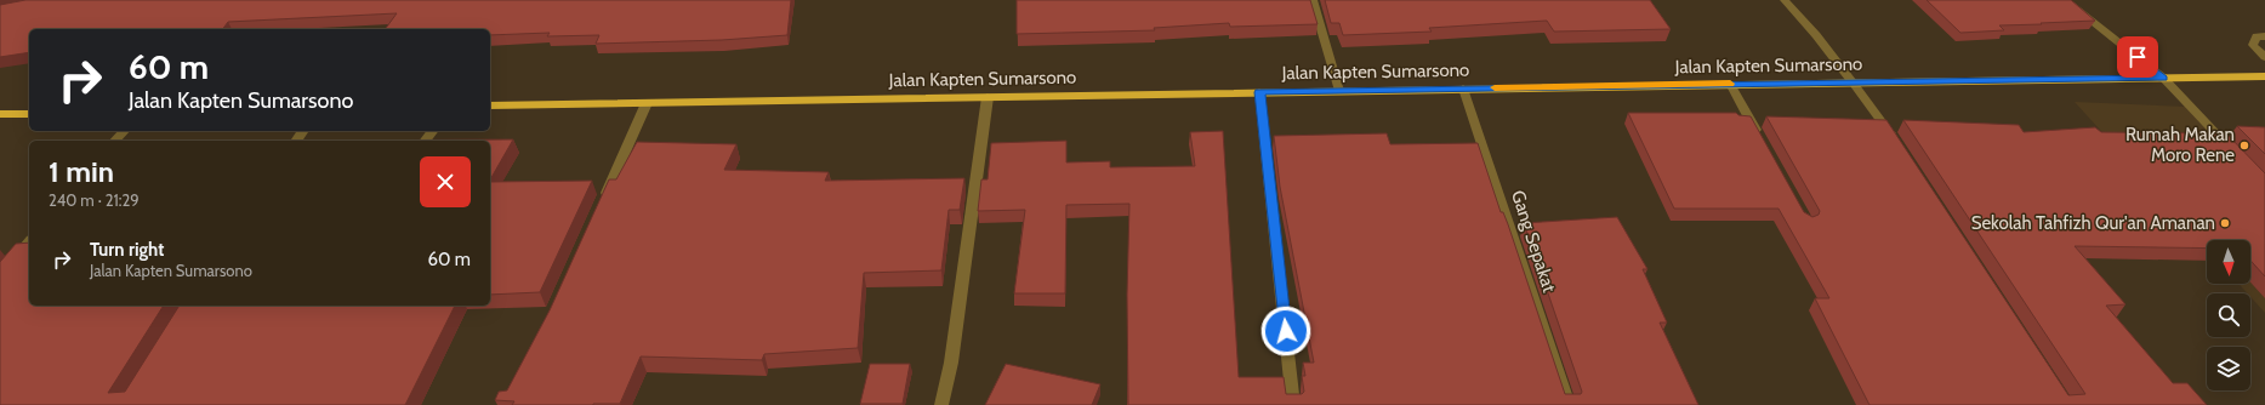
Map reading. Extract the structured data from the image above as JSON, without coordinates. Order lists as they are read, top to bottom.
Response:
{
  "streets": {
    "highway": ["Jalan Kapten Sumarsono"],
    "street": ["Gang Sepakat"]
  },
  "crossings": [
    ["Jalan Kapten Sumarsono", "Gang Sepakat"]
  ],
  "places": ["Rumah Makan Moro Rene", "Sekolah Tahfizh Qur'an Amanan"],
  "north": "bottom",
  "page": {
    "turn": ["60 m", "Jalan Kapten Sumarsono"],
    "heading": ["1 min", "240 m · 21:29"],
    "list": [
      {
        "name": "Turn right",
        "note": "Jalan Kapten Sumarsono",
        "value": "60 m"
      }
    ]
  }
}
